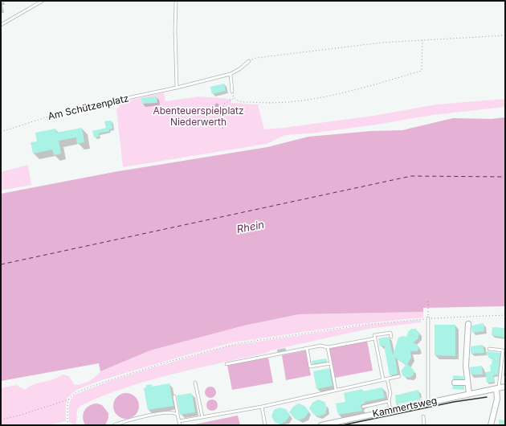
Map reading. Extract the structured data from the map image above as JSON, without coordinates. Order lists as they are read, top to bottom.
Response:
{
  "streets": {
    "street": ["Kammertsweg"],
    "lane": ["Am Schützenplatz"]
  },
  "water": ["Rhein"],
  "parks": ["Abenteuerspielplatz Niederwerth"]
}
